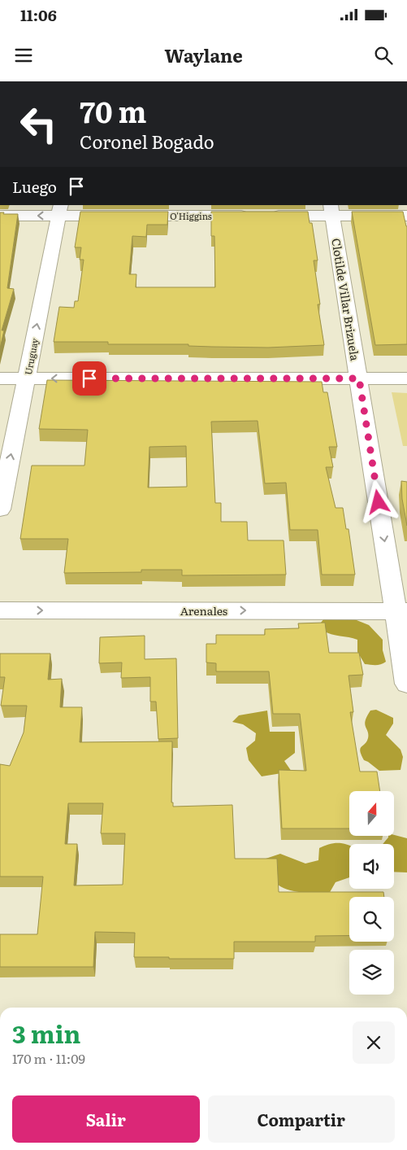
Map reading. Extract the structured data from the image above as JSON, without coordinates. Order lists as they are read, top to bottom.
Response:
{
  "streets": {
    "street": [
      "O'Higgins",
      "Clotilde Villar Brizuela",
      "Uruguay",
      "Arenales"
    ]
  },
  "crossings": [
    ["O'Higgins", "Uruguay"],
    ["Clotilde Villar Brizuela", "Arenales"]
  ],
  "one_way": ["Clotilde Villar Brizuela", "Uruguay", "Arenales"],
  "north": "top",
  "page": {
    "status": "11:06",
    "header": "Waylane",
    "turn": ["70 m", "Coronel Bogado"],
    "then": "Luego",
    "heading": ["3 min", "170 m · 11:09"],
    "buttons": ["Salir", "Compartir"]
  }
}
